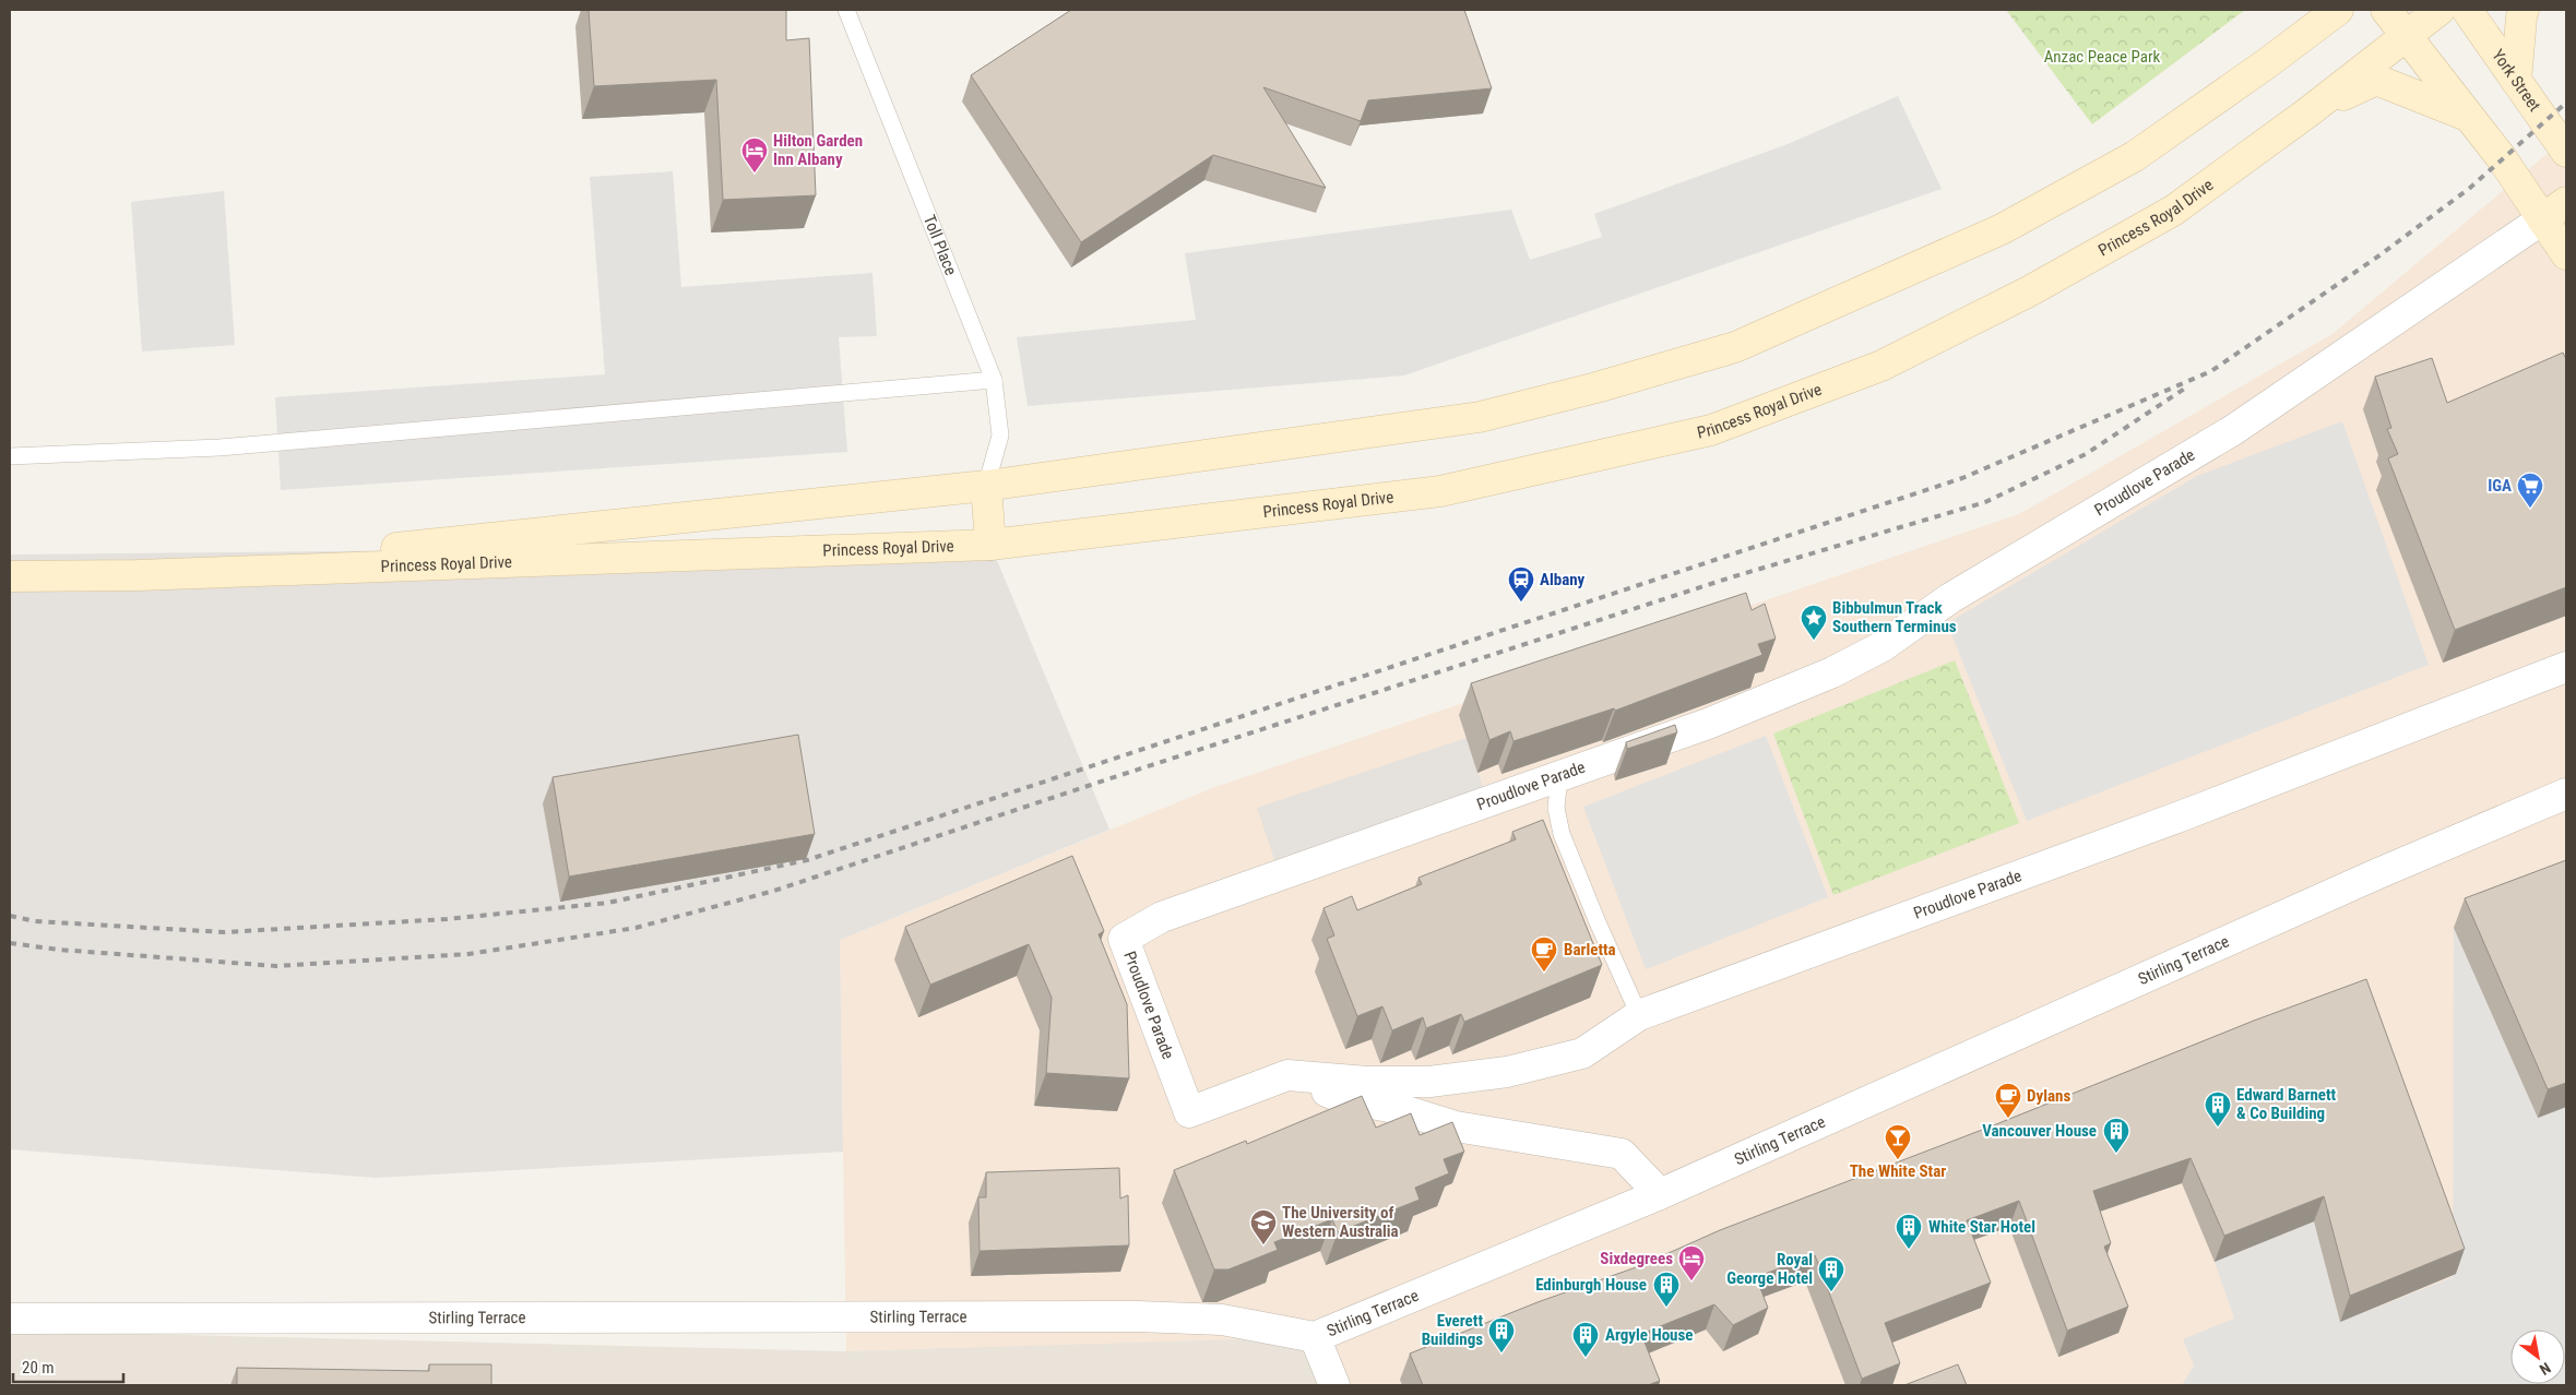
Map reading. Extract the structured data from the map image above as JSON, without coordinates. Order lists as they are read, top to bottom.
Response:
{
  "streets": {
    "main road": ["York Street", "Princess Royal Drive"],
    "street": ["Proudlove Parade", "Stirling Terrace"],
    "lane": ["Toll Place"]
  },
  "crossings": [
    ["Princess Royal Drive", "Toll Place"]
  ],
  "parks": ["Anzac Peace Park"],
  "places": {
    "hotel": ["Hilton Garden Inn Albany", "Sixdegrees"],
    "supermarket": ["IGA"],
    "station": ["Albany"],
    "place": ["Bibbulmun Track Southern Terminus"],
    "cafe": ["Barletta", "Dylans"],
    "building": [
      "Edward Barnett & Co Building",
      "Vancouver House",
      "White Star Hotel",
      "Royal George Hotel",
      "Edinburgh House",
      "Everett Buildings",
      "Argyle House"
    ],
    "bar": ["The White Star"],
    "school or university": ["The University of Western Australia"]
  },
  "scale_bar": "20 m",
  "north": "bottom right"
}
